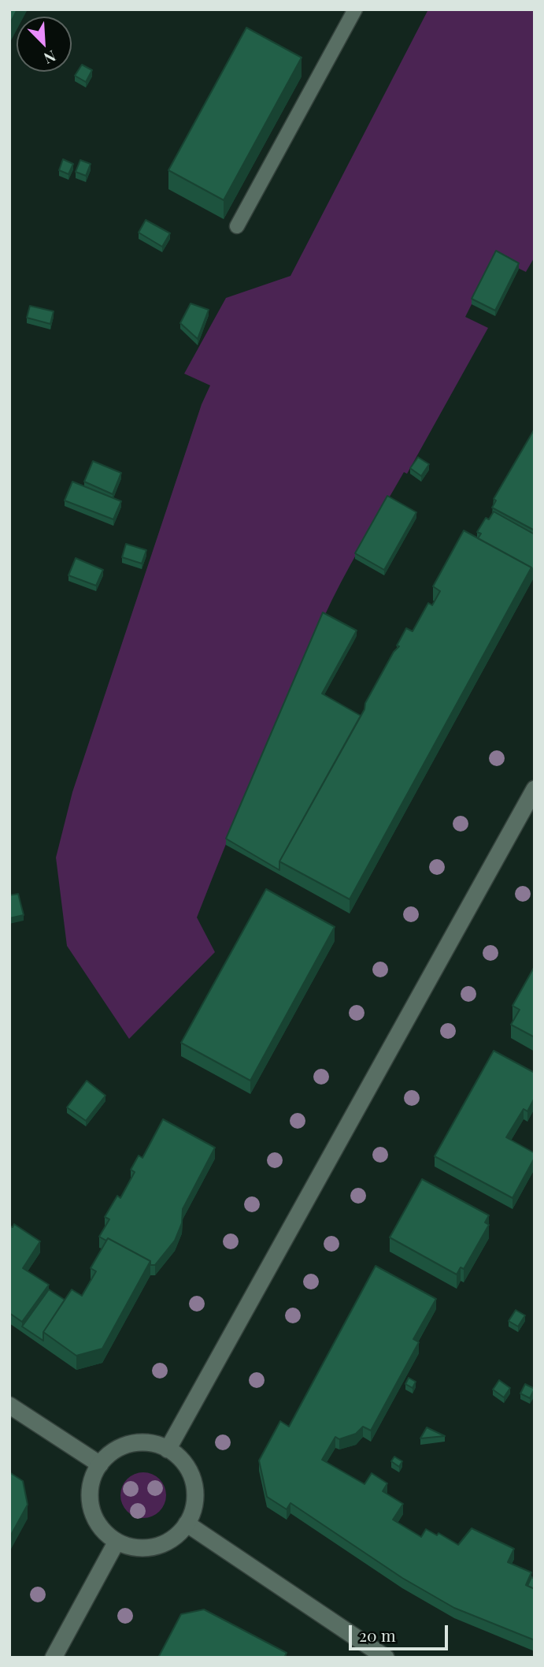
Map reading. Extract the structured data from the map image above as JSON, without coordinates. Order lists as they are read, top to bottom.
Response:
{
  "scale_bar": "20 m",
  "north": "bottom right"
}
